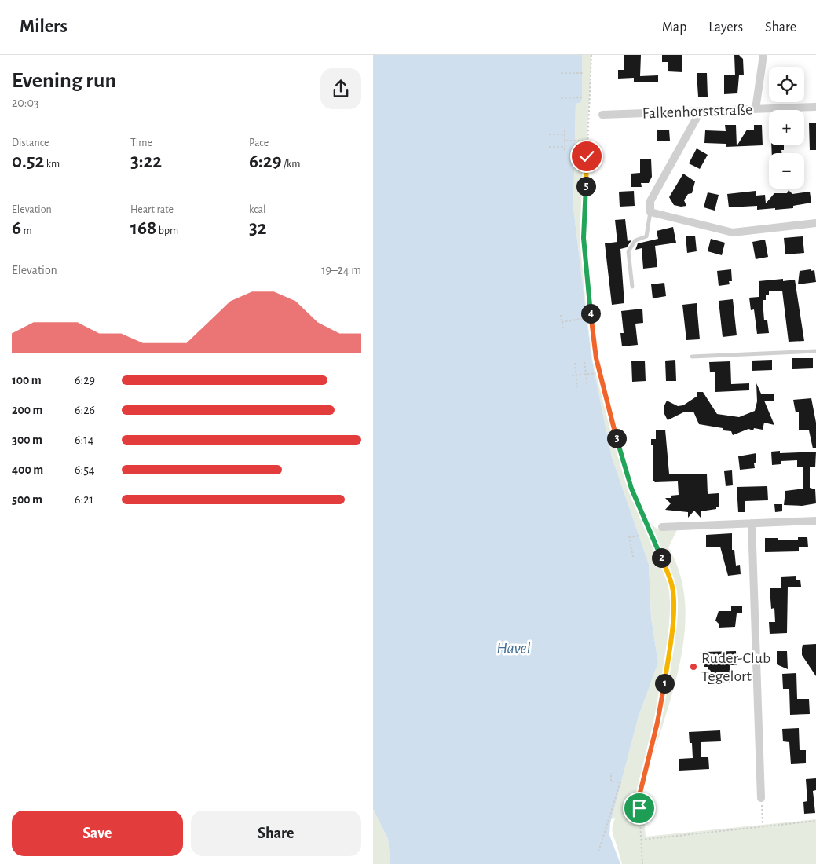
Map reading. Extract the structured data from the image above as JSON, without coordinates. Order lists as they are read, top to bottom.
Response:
{
  "streets": {
    "street": ["Falkenhorststraße"]
  },
  "water": ["Havel"],
  "places": ["Ruder-Club Tegelort"],
  "page": {
    "header": "Milers",
    "nav": ["Map", "Layers", "Share"],
    "heading": ["Evening run", "20:03"],
    "map_buttons": ["+", "−"],
    "stats": [
      ["Distance", "0.52 km"],
      ["Time", "3:22"],
      ["Pace", "6:29 /km"],
      ["Elevation", "6 m"],
      ["Heart rate", "168 bpm"],
      ["kcal", "32"]
    ],
    "pins": [
      "5",
      "4",
      "3",
      "2",
      "1"
    ],
    "chart": ["Elevation", "19–24 m"],
    "list": [
      {
        "name": "100 m",
        "note": "6:29"
      },
      {
        "name": "200 m",
        "note": "6:26"
      },
      {
        "name": "300 m",
        "note": "6:14"
      },
      {
        "name": "400 m",
        "note": "6:54"
      },
      {
        "name": "500 m",
        "note": "6:21"
      }
    ],
    "buttons": ["Save", "Share"]
  }
}
